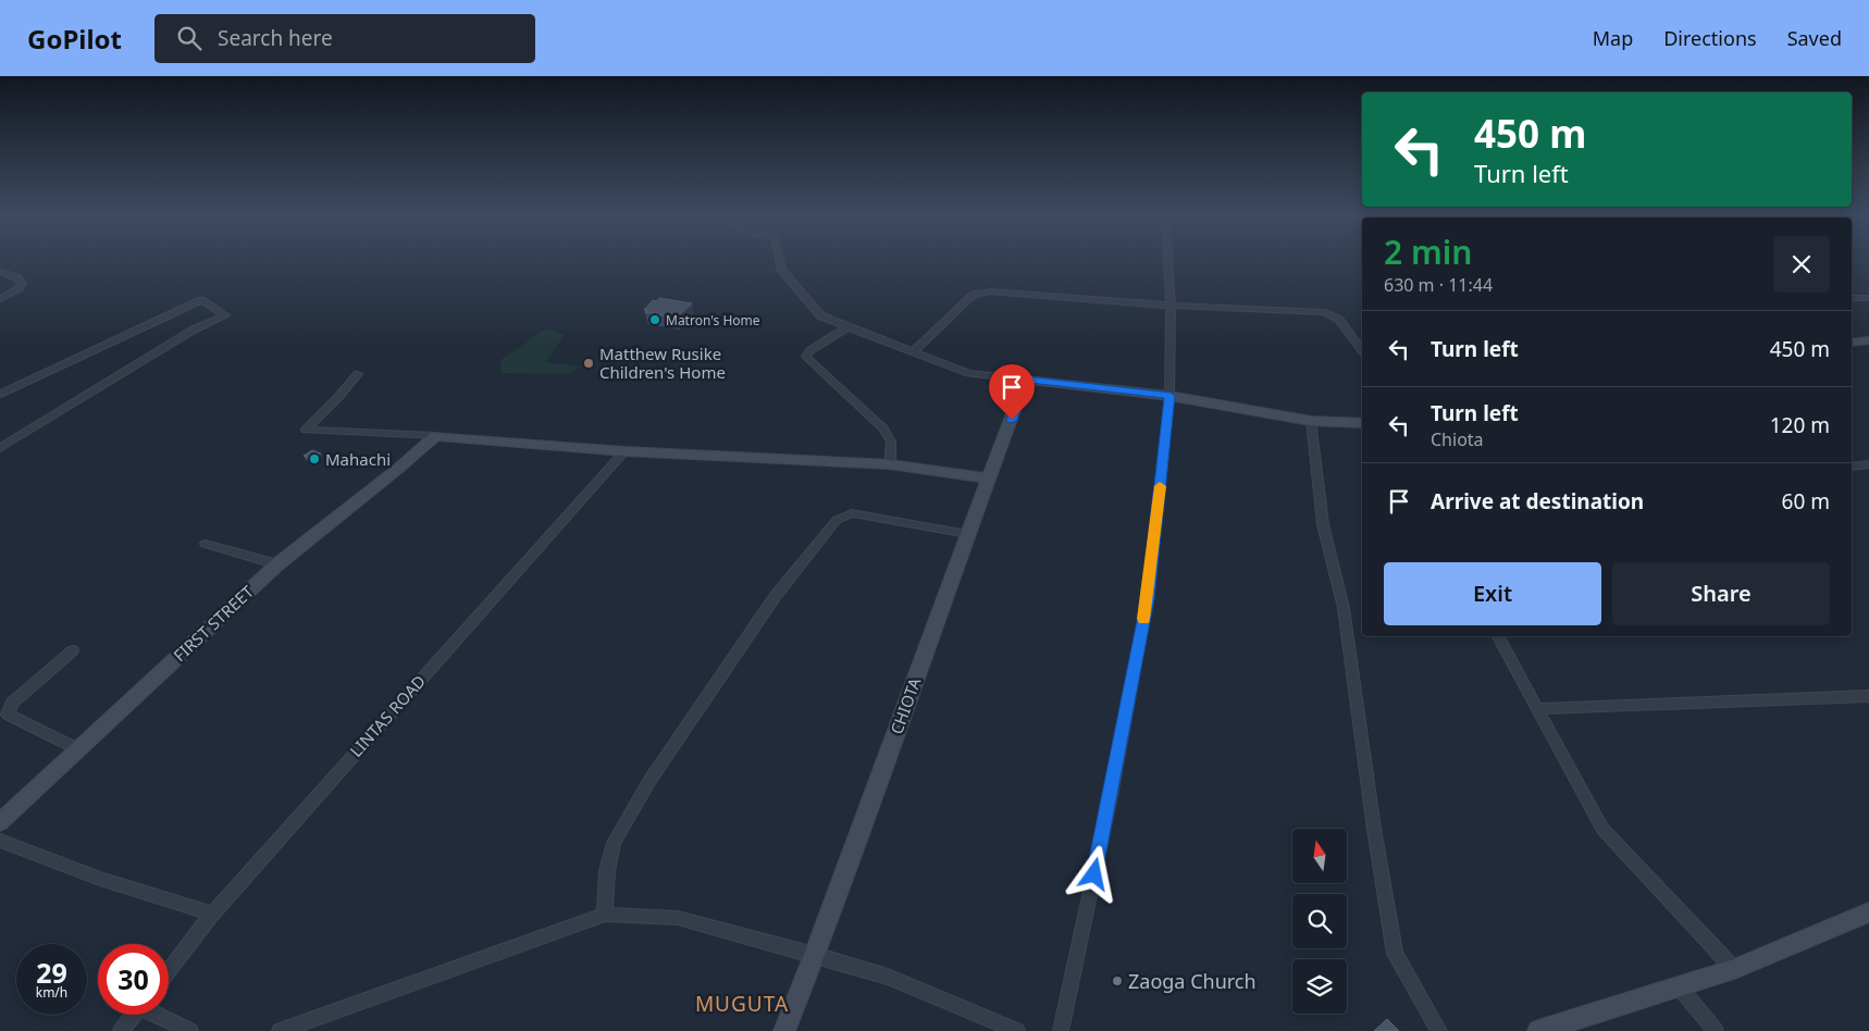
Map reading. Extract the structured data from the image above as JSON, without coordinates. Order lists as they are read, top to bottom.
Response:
{
  "streets": {
    "street": ["FIRST STREET", "CHIOTA", "LINTAS ROAD"]
  },
  "districts": ["MUGUTA"],
  "places": [
    "Matron's Home",
    "Matthew Rusike Children's Home",
    "Mahachi",
    "Zaoga Church"
  ],
  "north": "top",
  "page": {
    "header": "GoPilot",
    "search": "Search here",
    "nav": ["Map", "Directions", "Saved"],
    "turn": ["450 m", "Turn left"],
    "heading": ["2 min", "630 m · 11:44"],
    "list": [
      {
        "name": "Turn left",
        "value": "450 m"
      },
      {
        "name": "Turn left",
        "note": "Chiota",
        "value": "120 m"
      },
      {
        "name": "Arrive at destination",
        "value": "60 m"
      }
    ],
    "buttons": ["Exit", "Share"],
    "speed": "29 km/h",
    "limit": "30"
  }
}
